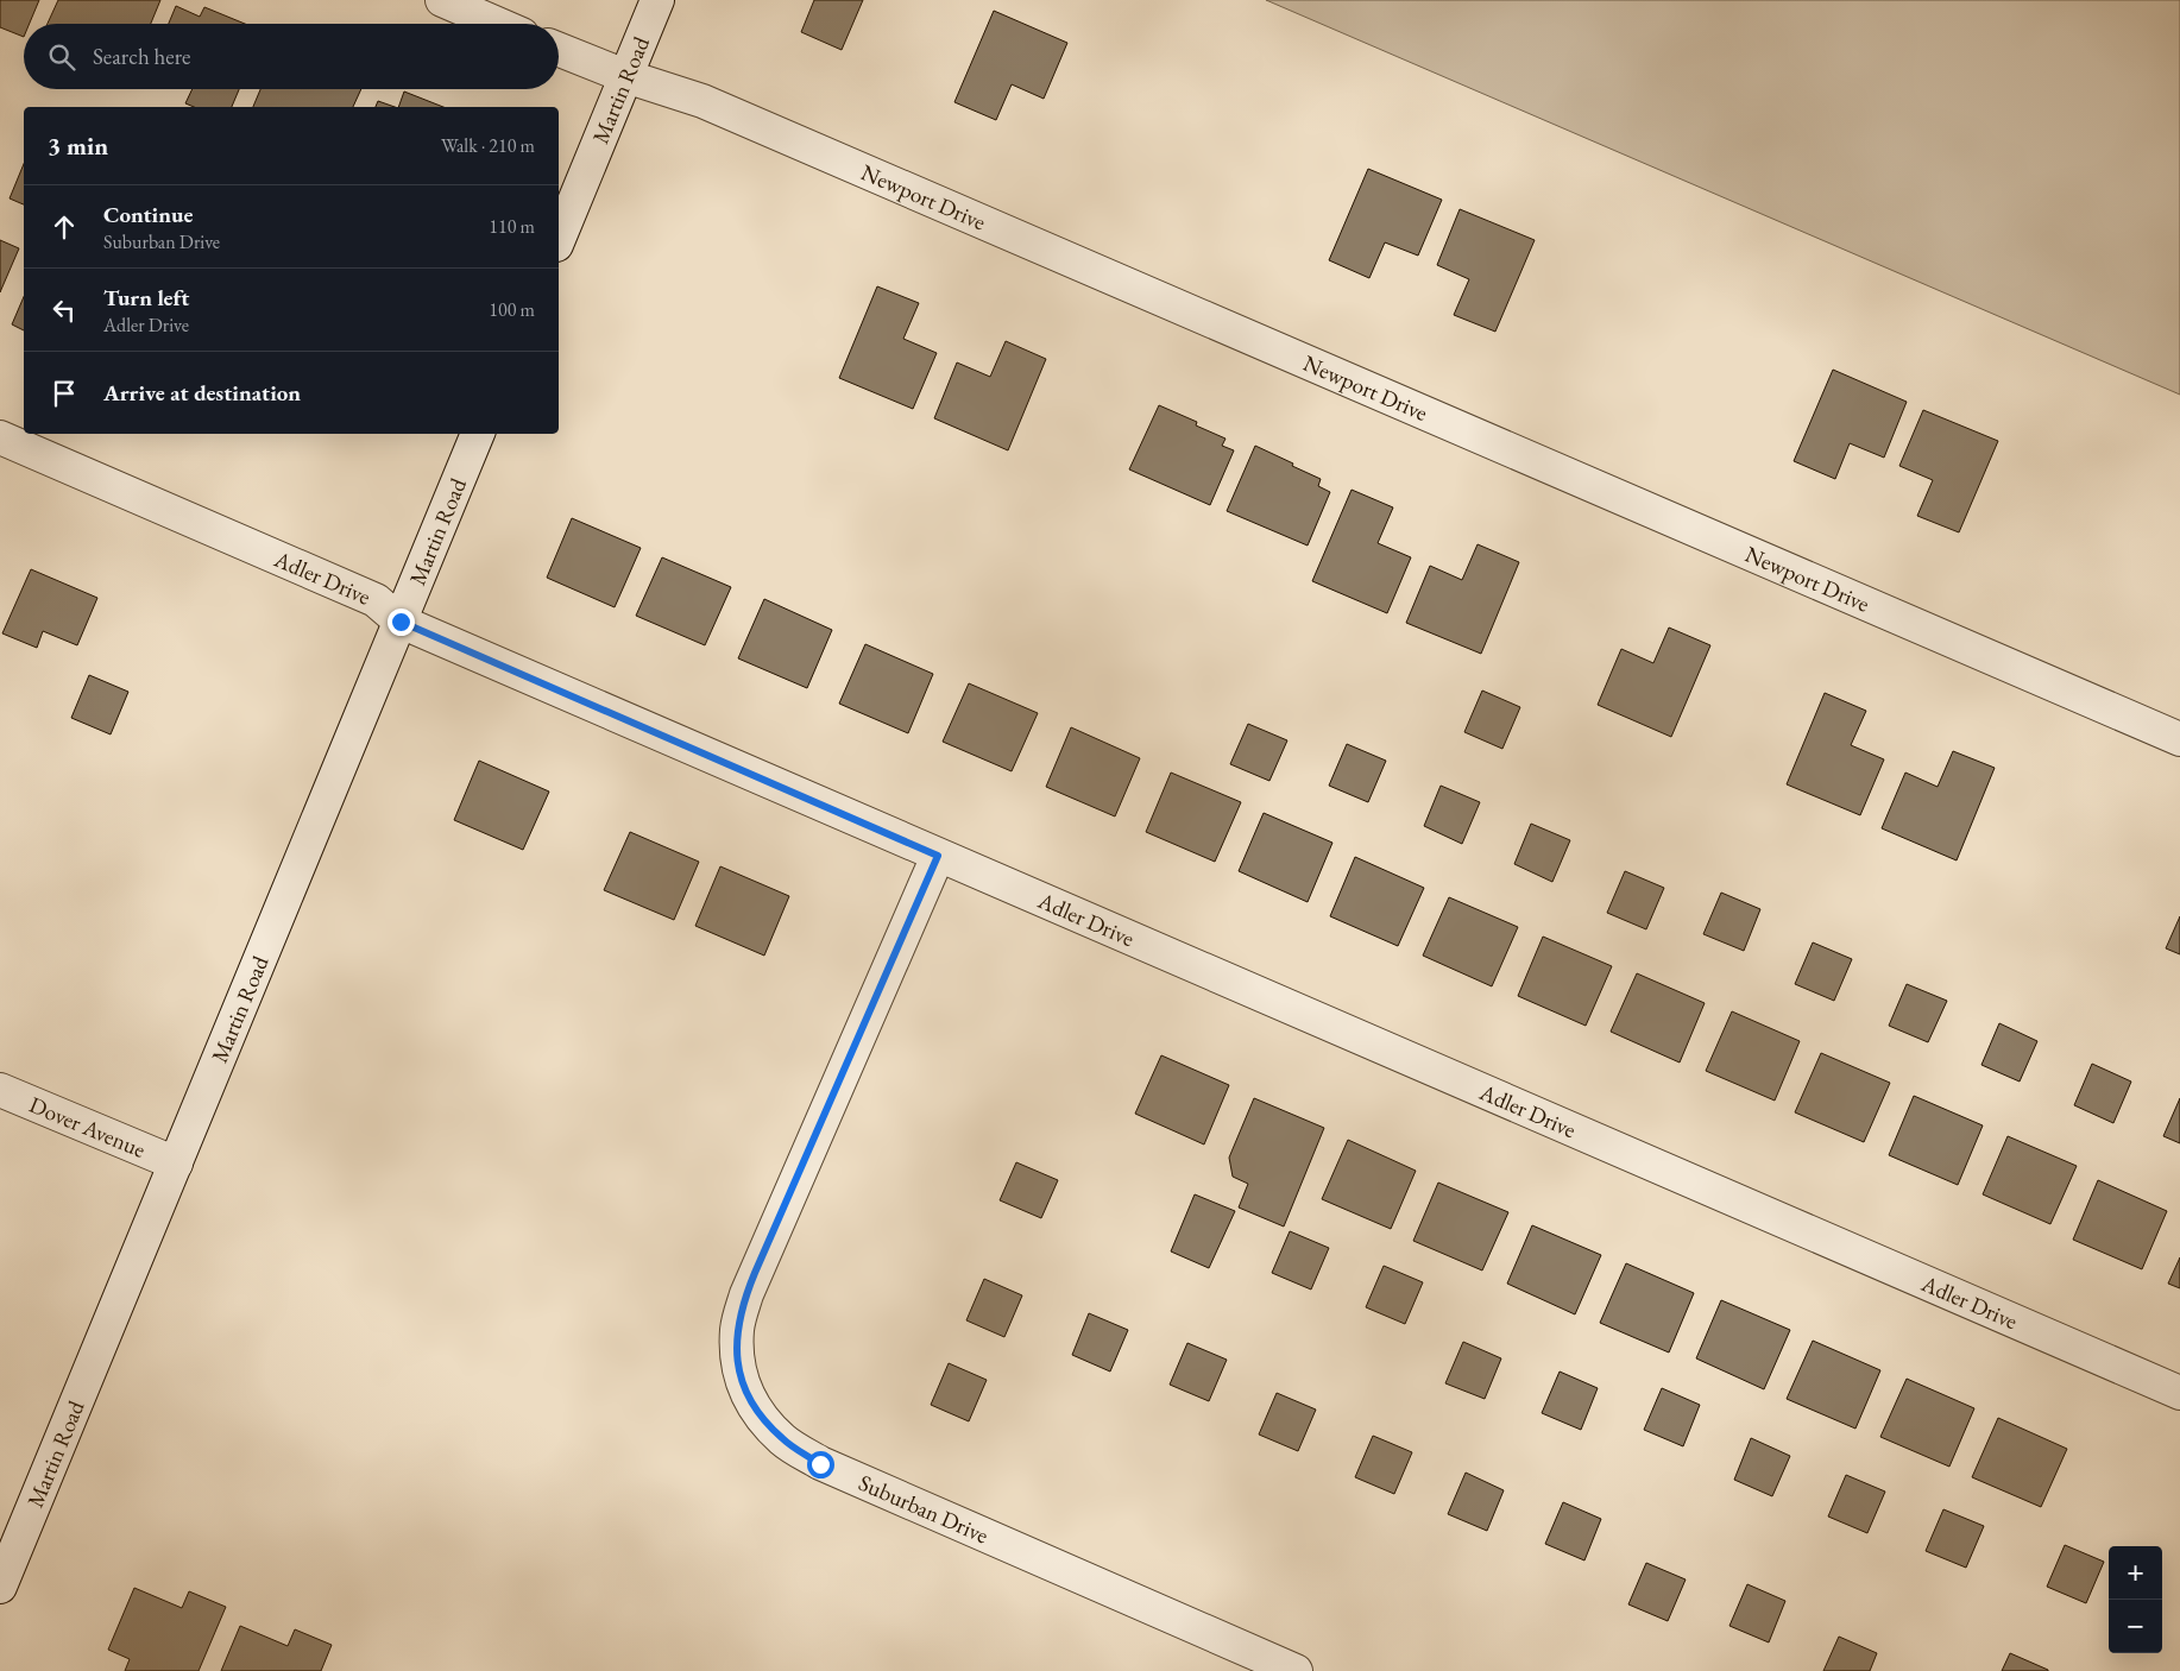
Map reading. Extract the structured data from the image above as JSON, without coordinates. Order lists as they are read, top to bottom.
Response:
{
  "streets": {
    "street": [
      "Martin Road",
      "Newport Drive",
      "Adler Drive",
      "Dover Avenue",
      "Suburban Drive"
    ]
  },
  "crossings": [
    ["Martin Road", "Newport Drive"],
    ["Martin Road", "Adler Drive"],
    ["Martin Road", "Dover Avenue"],
    ["Adler Drive", "Suburban Drive"]
  ],
  "page": {
    "search": "Search here",
    "heading": ["3 min", "Walk · 210 m"],
    "list": [
      ["Continue", "Suburban Drive", "110 m"],
      ["Turn left", "Adler Drive", "100 m"],
      "Arrive at destination"
    ],
    "map_buttons": ["+", "−"]
  }
}
